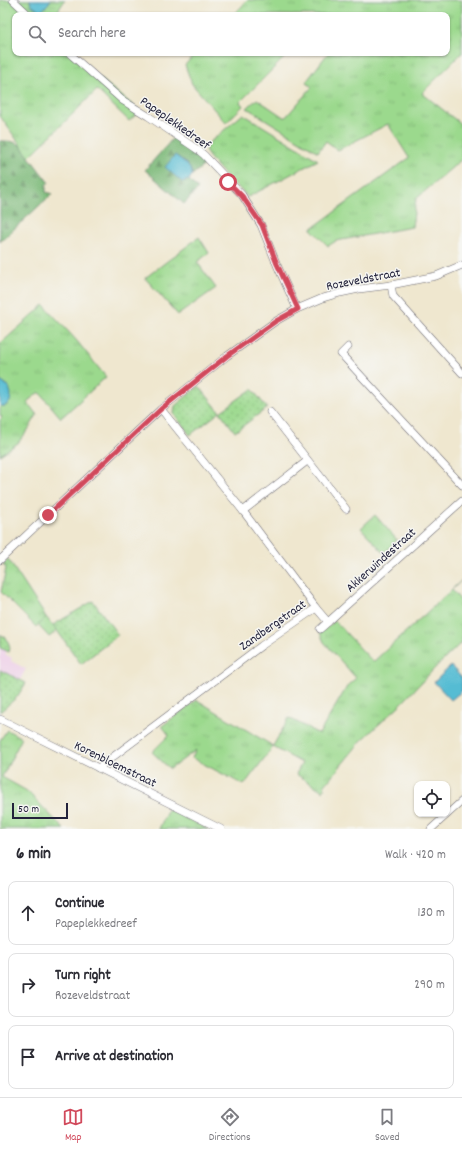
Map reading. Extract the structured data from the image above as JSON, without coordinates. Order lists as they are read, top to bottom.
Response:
{
  "streets": {
    "street": [
      "Papeplekkedreef",
      "Rozeveldstraat",
      "Akkerwindestraat",
      "Zandbergstraat",
      "Korenbloemstraat"
    ]
  },
  "crossings": [
    ["Papeplekkedreef", "Rozeveldstraat"],
    ["Rozeveldstraat", "Zandbergstraat"],
    ["Zandbergstraat", "Korenbloemstraat"]
  ],
  "scale_bar": "50 m",
  "page": {
    "search": "Search here",
    "scale": "50 m",
    "heading": ["6 min", "Walk · 420 m"],
    "list": [
      ["Continue", "Papeplekkedreef", "130 m"],
      ["Turn right", "Rozeveldstraat", "290 m"],
      "Arrive at destination"
    ],
    "nav": ["Map", "Directions", "Saved"]
  }
}
